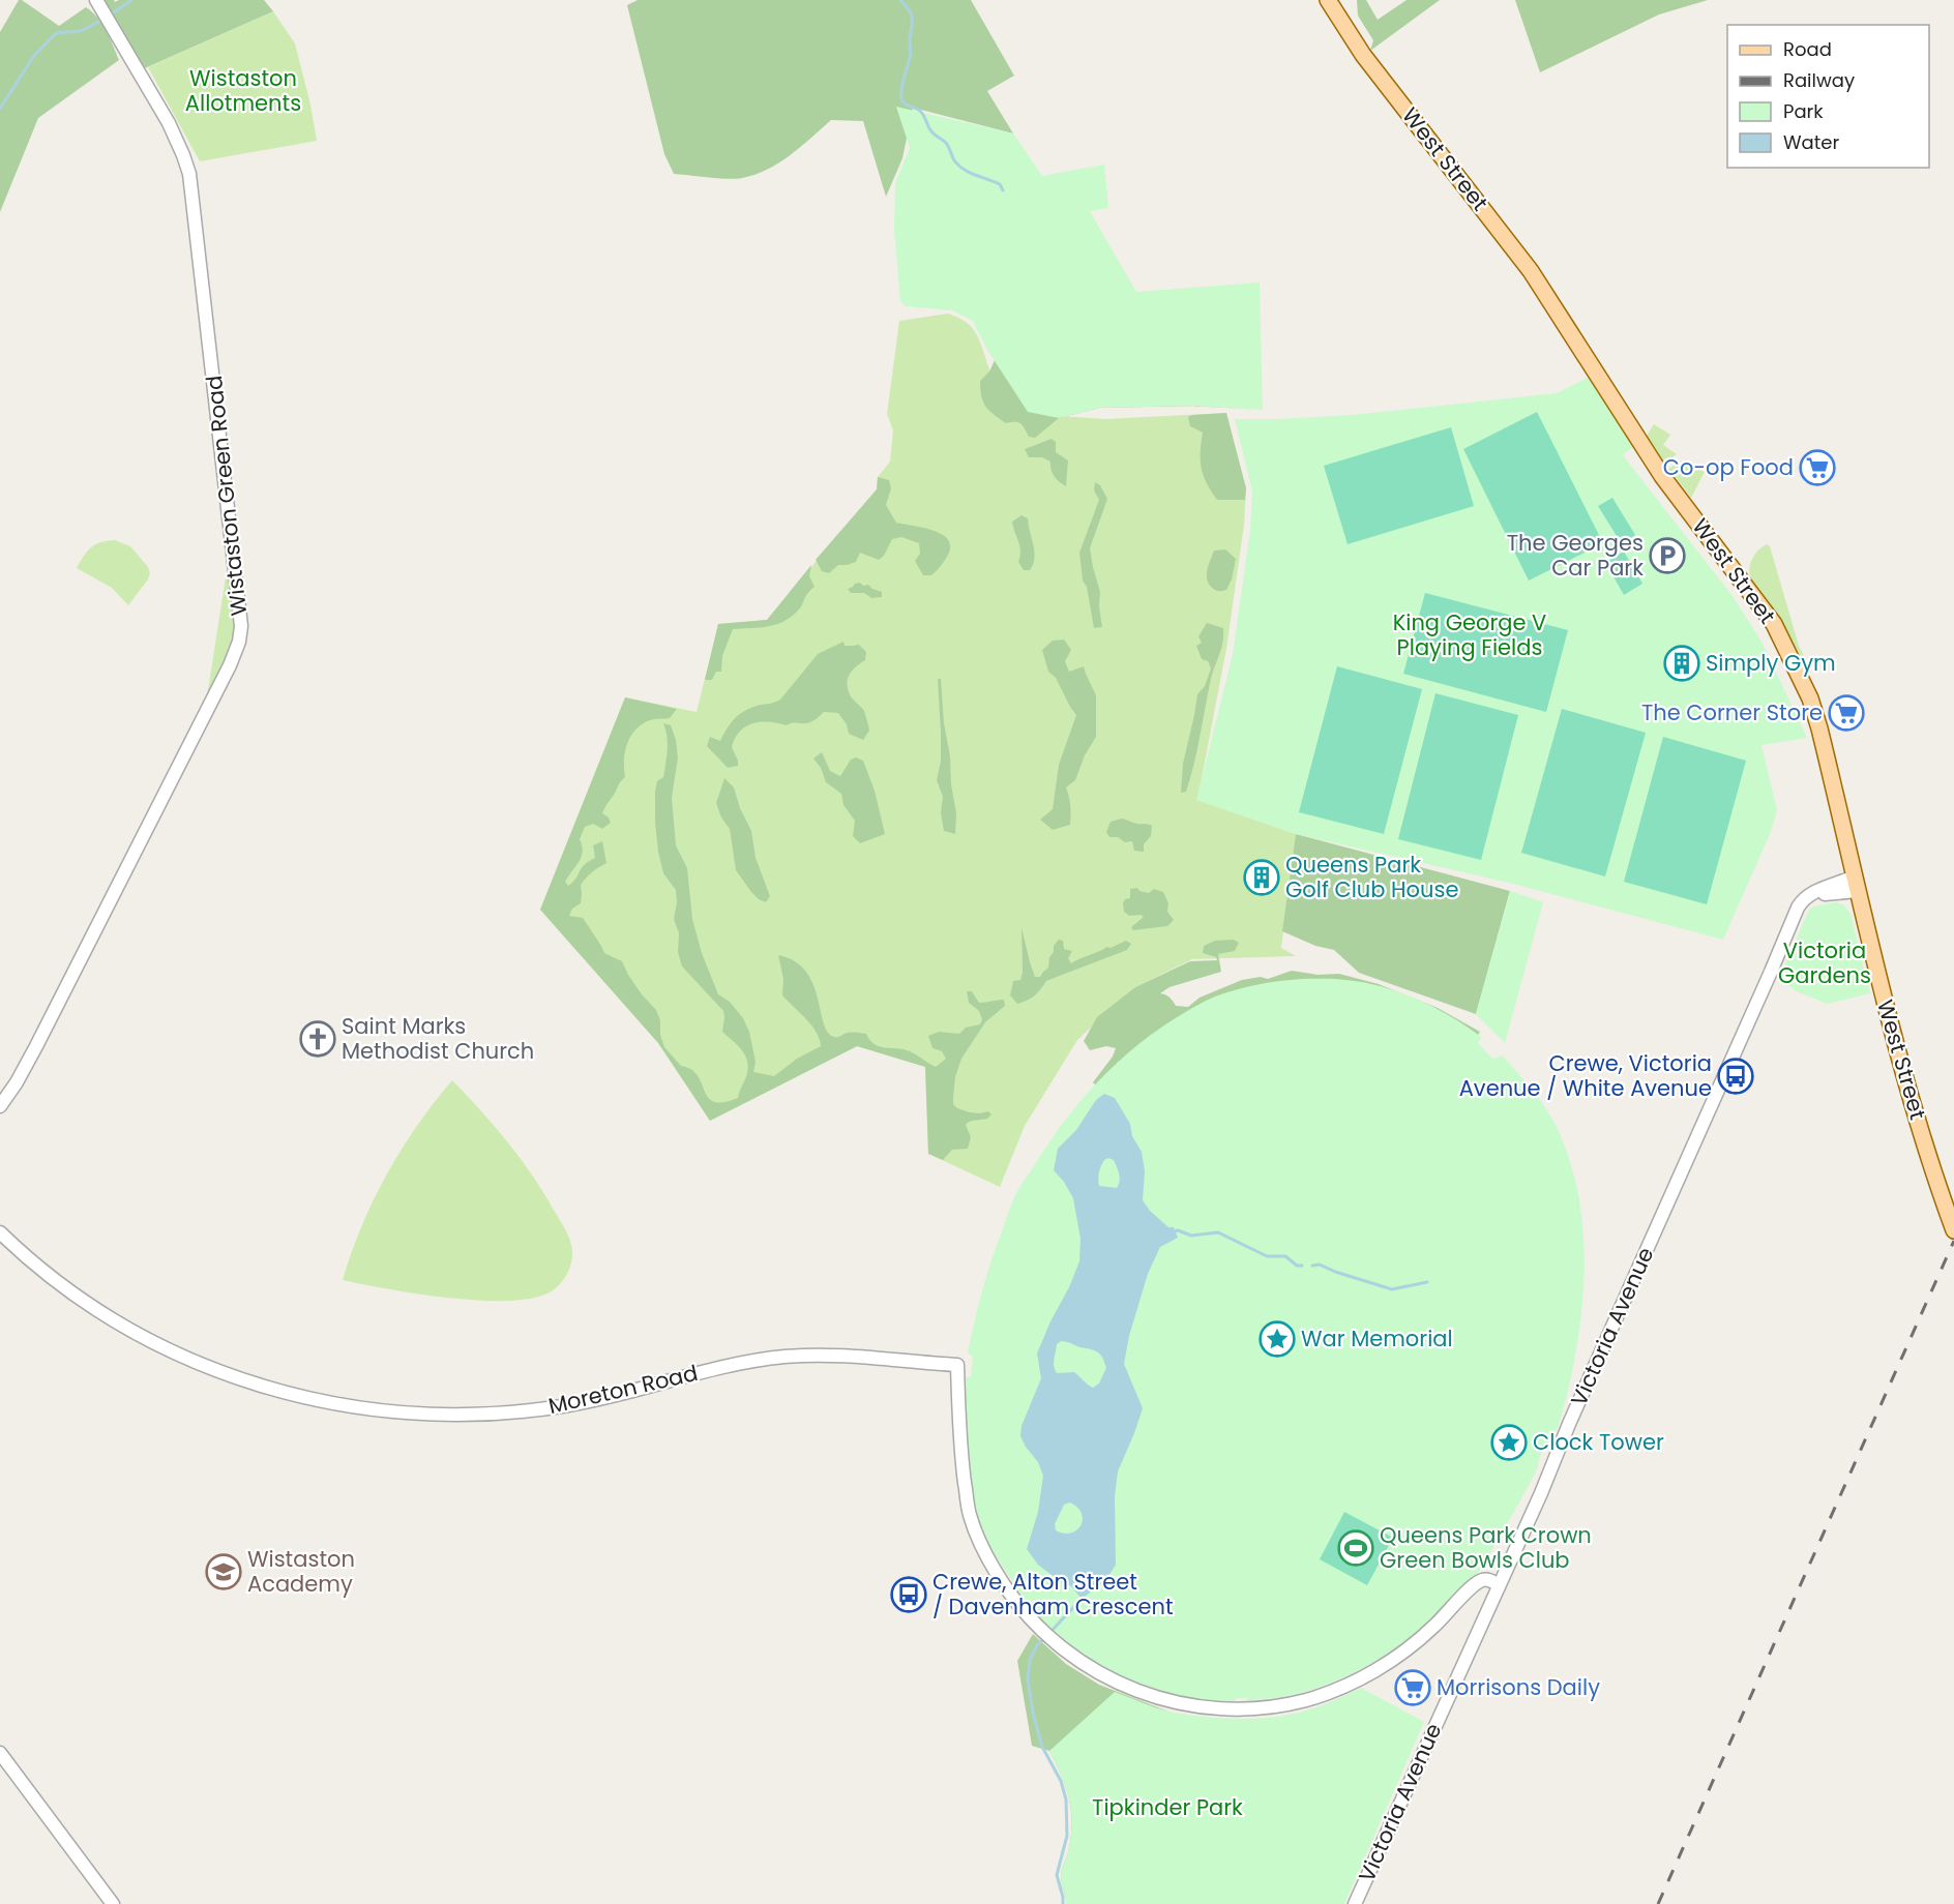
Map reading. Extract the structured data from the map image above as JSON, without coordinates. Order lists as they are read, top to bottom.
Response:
{
  "streets": {
    "main road": ["West Street"],
    "street": ["Wistaston Green Road", "Victoria Avenue", "Moreton Road"]
  },
  "crossings": [
    ["West Street", "Victoria Avenue"],
    ["Victoria Avenue", "Moreton Road"]
  ],
  "parks": [
    "Wistaston Allotments",
    "King George V Playing Fields",
    "Victoria Gardens",
    "Tipkinder Park"
  ],
  "places": {
    "supermarket": ["Co-op Food", "The Corner Store", "Morrisons Daily"],
    "parking": ["The Georges Car Park"],
    "building": ["Simply Gym", "Queens Park Golf Club House"],
    "church": ["Saint Marks Methodist Church"],
    "bus stop": ["Crewe, Victoria Avenue / White Avenue", "Crewe, Alton Street / Davenham Crescent"],
    "place": ["War Memorial", "Clock Tower"],
    "sports": ["Queens Park Crown Green Bowls Club"],
    "school or university": ["Wistaston Academy"]
  },
  "legend": [
    "Road",
    "Railway",
    "Park",
    "Water"
  ]
}
